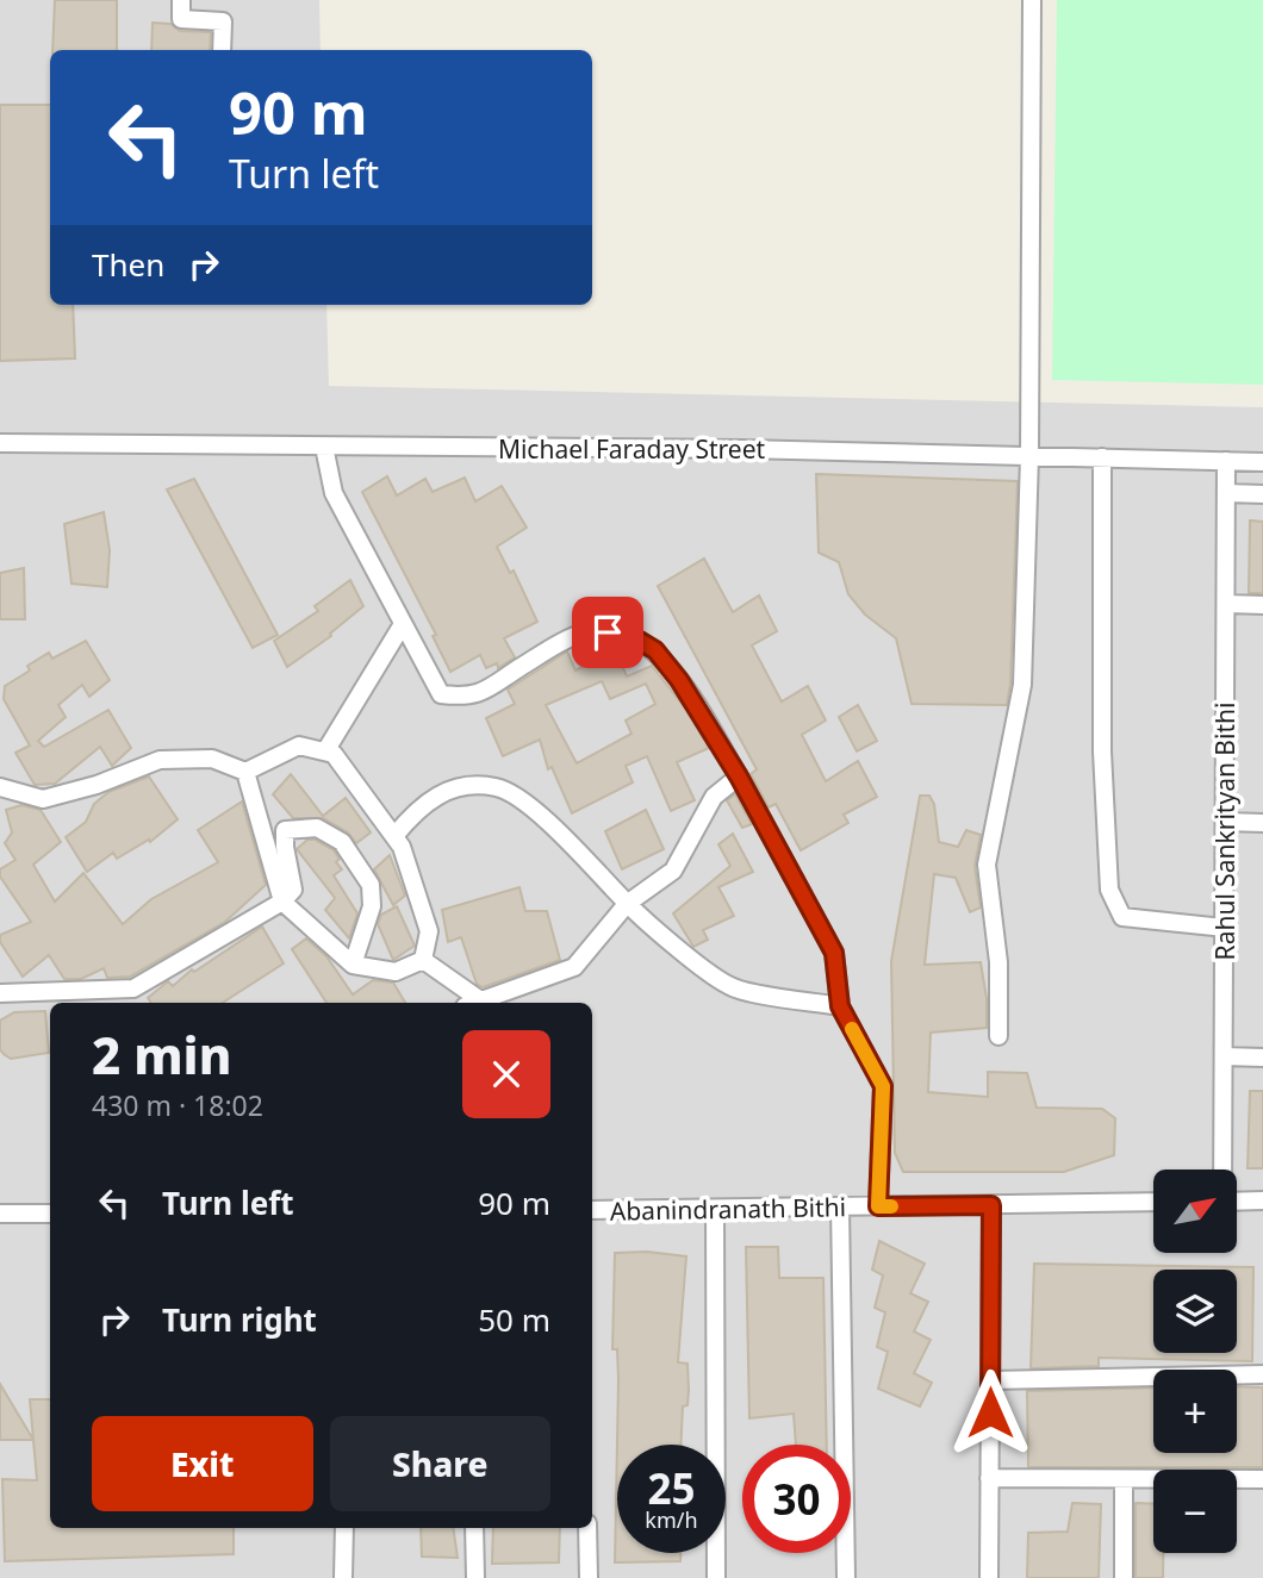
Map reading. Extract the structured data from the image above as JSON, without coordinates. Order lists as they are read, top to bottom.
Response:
{
  "streets": {
    "street": ["Michael Faraday Street", "Rahul Sankrityan Bithi", "Abanindranath Bithi"]
  },
  "crossings": [
    ["Michael Faraday Street", "Rahul Sankrityan Bithi"]
  ],
  "north": "top right",
  "page": {
    "turn": ["90 m", "Turn left"],
    "then": "Then",
    "heading": ["2 min", "430 m · 18:02"],
    "list": [
      {
        "name": "Turn left",
        "value": "90 m"
      },
      {
        "name": "Turn right",
        "value": "50 m"
      }
    ],
    "map_buttons": ["+", "−"],
    "buttons": ["Exit", "Share"],
    "speed": "25 km/h",
    "limit": "30"
  }
}
